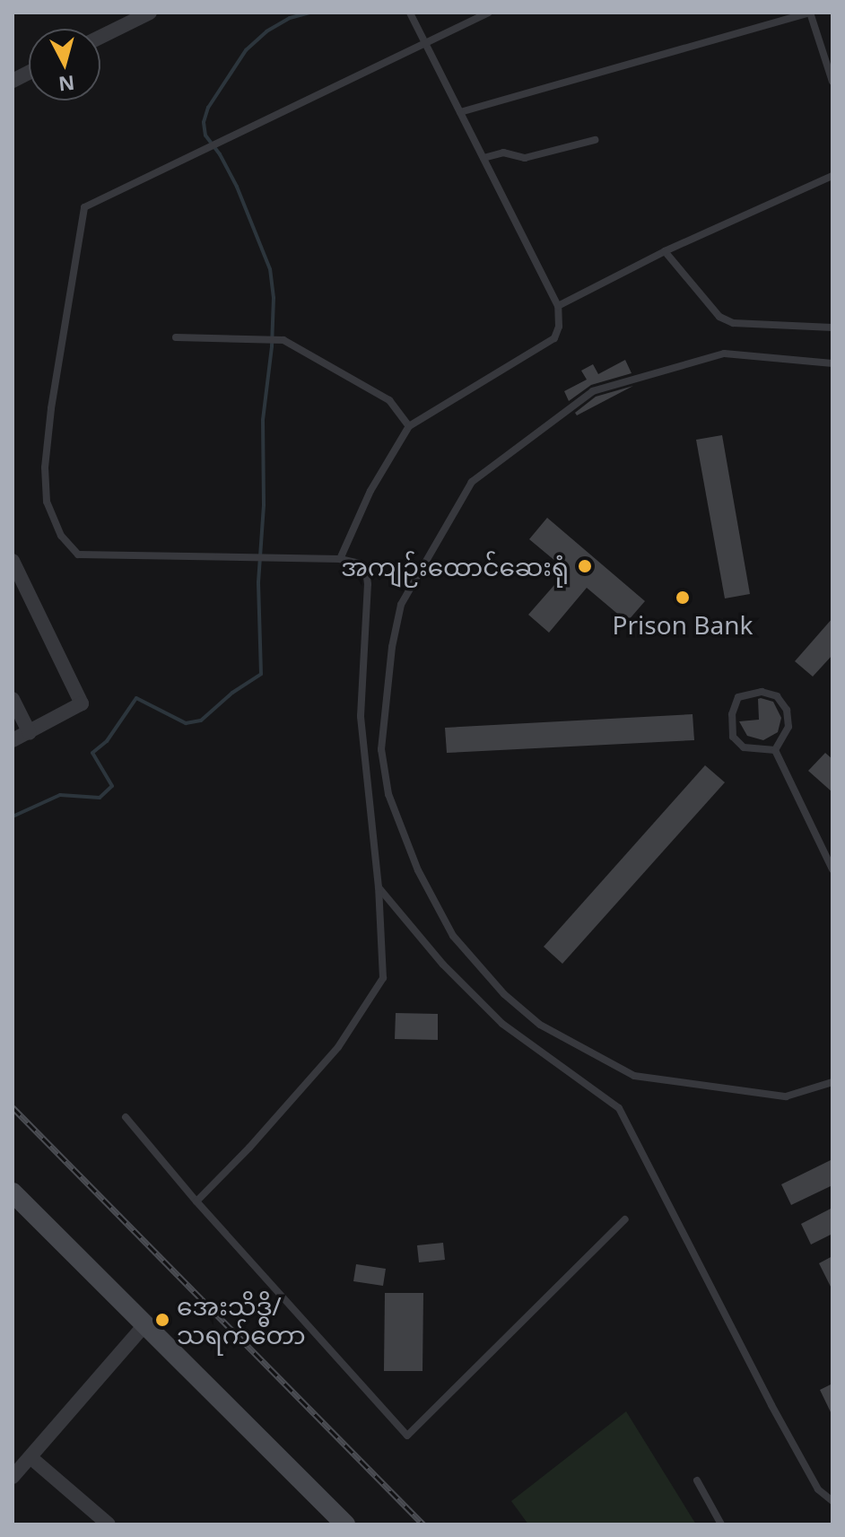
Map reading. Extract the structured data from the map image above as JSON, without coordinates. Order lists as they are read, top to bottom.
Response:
{
  "places": ["အကျဉ်းထောင်ဆေးရုံ", "Prison Bank", "အေးသိဒ္ဓိ/ သရက်တော"],
  "north": "bottom"
}
